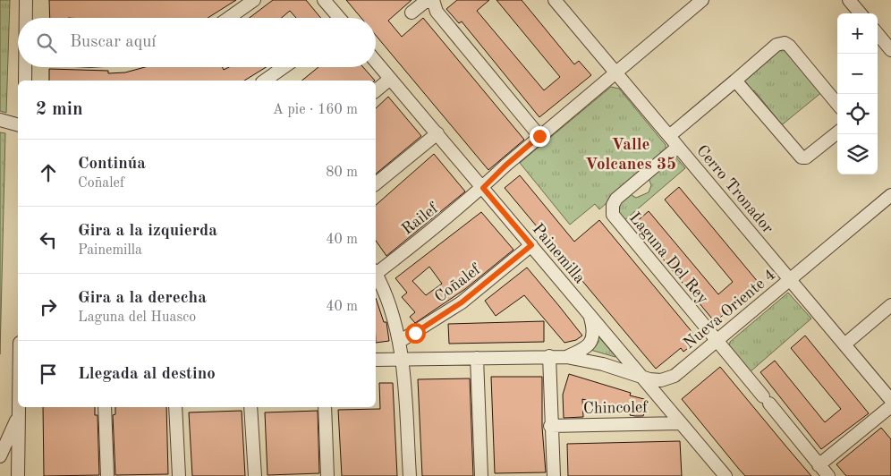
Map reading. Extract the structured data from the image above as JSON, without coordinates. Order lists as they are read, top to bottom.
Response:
{
  "streets": {
    "street": [
      "Cerro Tronador",
      "Railef",
      "Painemilla",
      "Laguna Del Rey",
      "Coñalef",
      "Nueva Oriente 4",
      "Chincolef"
    ]
  },
  "crossings": [
    ["Cerro Tronador", "Railef"],
    ["Cerro Tronador", "Laguna Del Rey"],
    ["Cerro Tronador", "Nueva Oriente 4"],
    ["Railef", "Painemilla"],
    ["Painemilla", "Coñalef"],
    ["Painemilla", "Nueva Oriente 4"],
    ["Painemilla", "Chincolef"],
    ["Laguna Del Rey", "Nueva Oriente 4"]
  ],
  "districts": ["Valle Volcanes 35"],
  "page": {
    "map_buttons": ["+", "−"],
    "search": "Buscar aquí",
    "heading": ["2 min", "A pie · 160 m"],
    "list": [
      ["Continúa", "Coñalef", "80 m"],
      ["Gira a la izquierda", "Painemilla", "40 m"],
      ["Gira a la derecha", "Laguna del Huasco", "40 m"],
      "Llegada al destino"
    ]
  }
}
